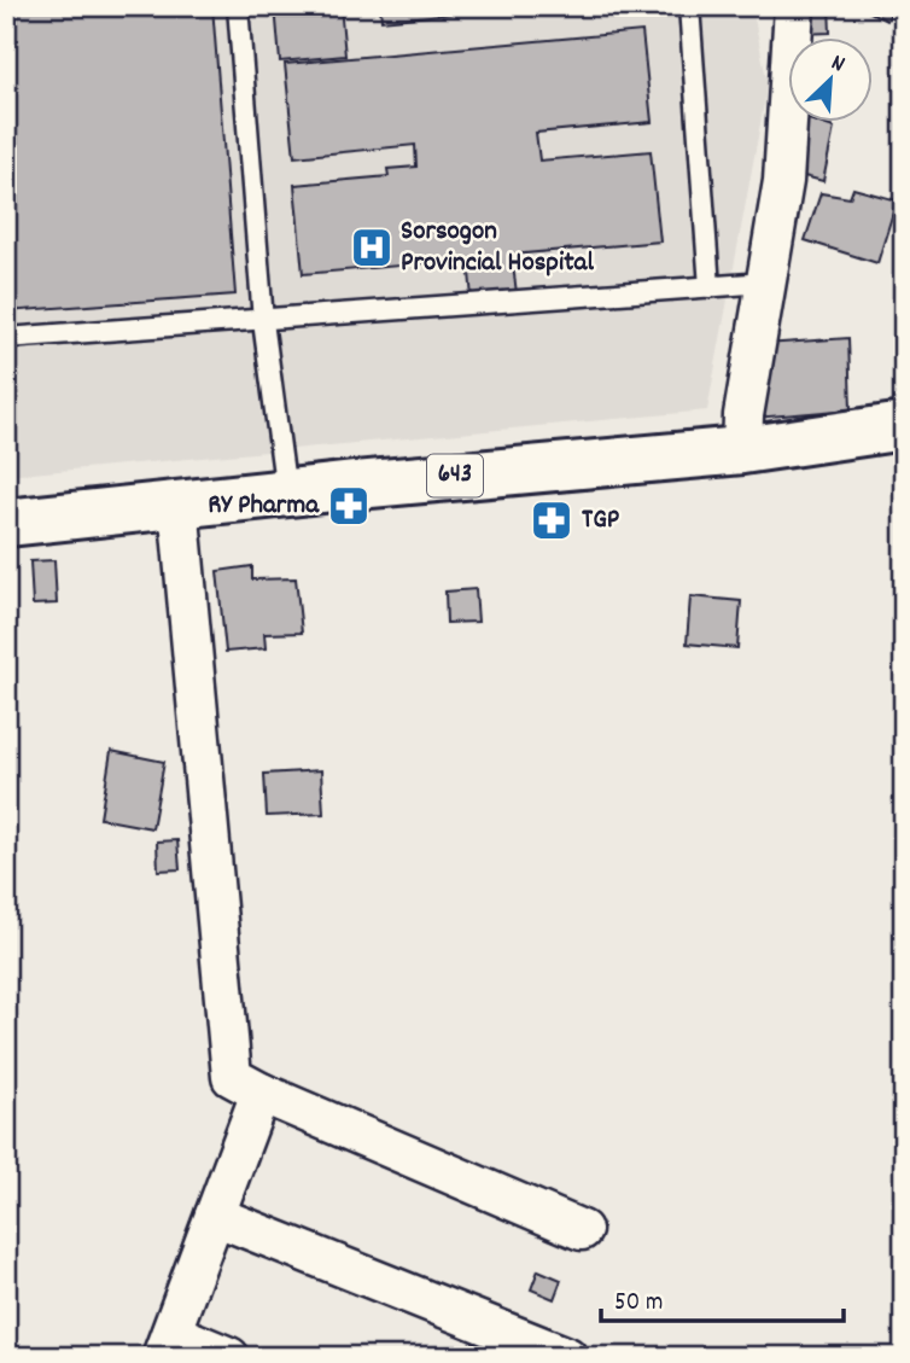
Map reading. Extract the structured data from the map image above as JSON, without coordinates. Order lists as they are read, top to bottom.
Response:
{
  "streets": {
    "highway": ["643"]
  },
  "places": {
    "hospital": ["Sorsogon Provincial Hospital"],
    "pharmacy": ["RY Pharma", "TGP"]
  },
  "scale_bar": "50 m",
  "north": "top right"
}
